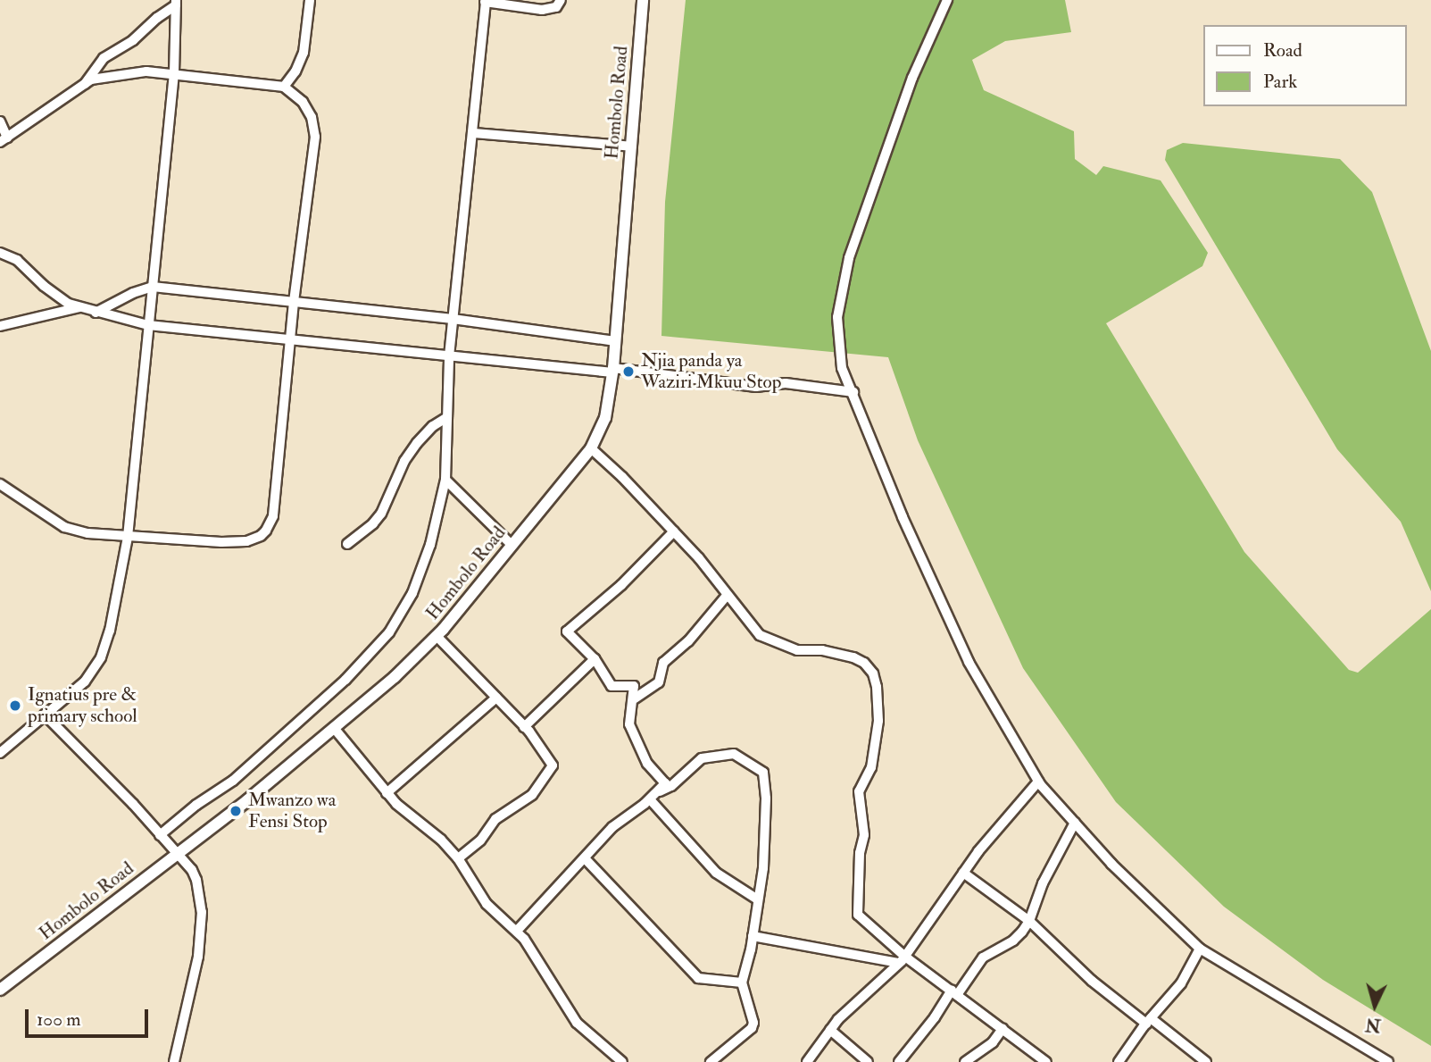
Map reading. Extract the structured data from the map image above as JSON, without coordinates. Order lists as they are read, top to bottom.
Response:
{
  "streets": {
    "street": ["Hombolo Road"]
  },
  "places": ["Njia panda ya Waziri Mkuu Stop", "Ignatius pre & primary school", "Mwanzo wa Fensi Stop"],
  "legend": ["Road", "Park"],
  "scale_bar": "100 m",
  "north": "bottom"
}
